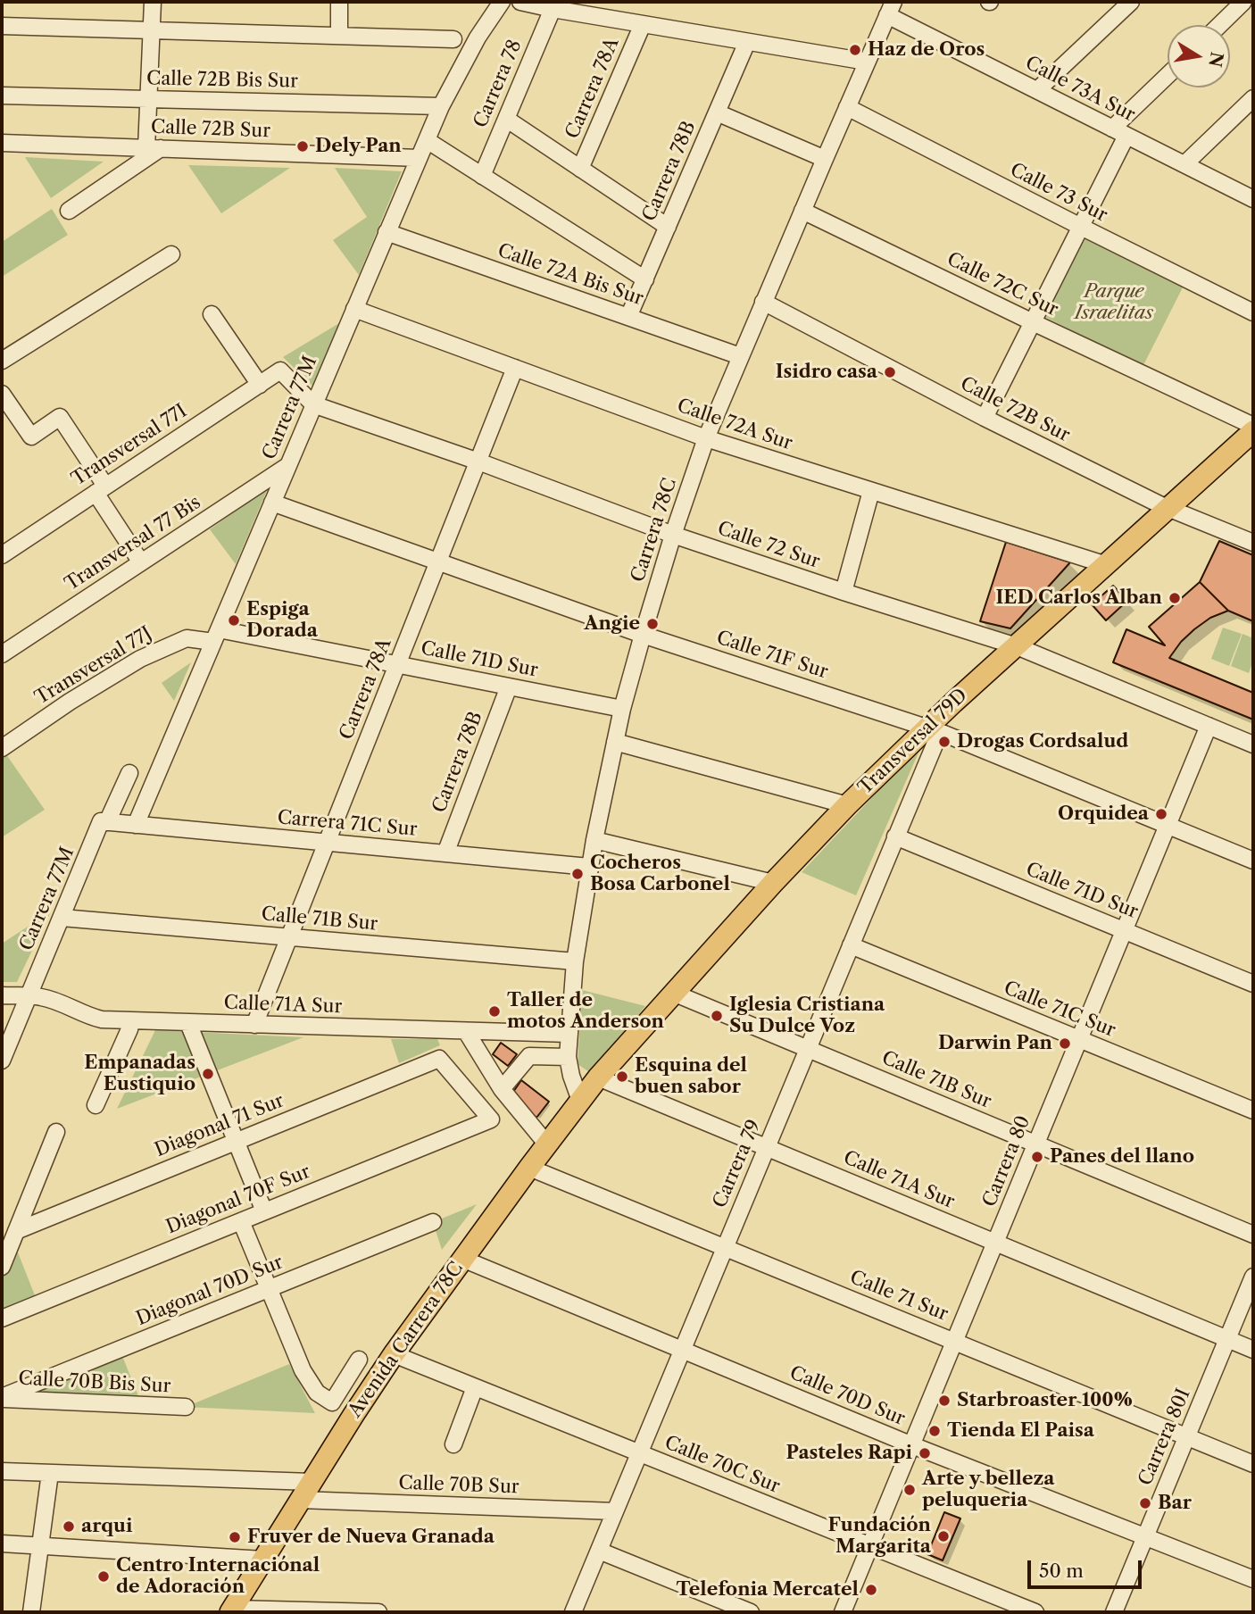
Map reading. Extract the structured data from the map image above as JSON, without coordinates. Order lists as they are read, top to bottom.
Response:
{
  "streets": {
    "main road": ["Transversal 79D", "Avenida Carrera 78C"],
    "street": [
      "Calle 72B Bis Sur",
      "Carrera 78",
      "Carrera 78A",
      "Calle 73A Sur",
      "Calle 72B Sur",
      "Carrera 78B",
      "Calle 73 Sur",
      "Calle 72A Bis Sur",
      "Calle 72C Sur",
      "Carrera 77M",
      "Calle 72A Sur",
      "Transversal 77I",
      "Carrera 78C",
      "Transversal 77 Bis",
      "Calle 72 Sur",
      "Calle 71F Sur",
      "Calle 71D Sur",
      "Transversal 77J",
      "Carrera 71C Sur",
      "Calle 71B Sur",
      "Calle 71A Sur",
      "Calle 71C Sur",
      "Diagonal 71 Sur",
      "Carrera 80",
      "Carrera 79",
      "Diagonal 70F Sur",
      "Diagonal 70D Sur",
      "Calle 71 Sur",
      "Calle 70B Bis Sur",
      "Calle 70D Sur",
      "Carrera 80I",
      "Calle 70C Sur",
      "Calle 70B Sur"
    ]
  },
  "crossings": [
    ["Calle 72B Bis Sur", "Carrera 77M"],
    ["Carrera 78A", "Calle 72A Sur"],
    ["Carrera 78A", "Calle 72 Sur"],
    ["Carrera 78A", "Calle 71F Sur"],
    ["Carrera 78A", "Calle 71D Sur"],
    ["Carrera 78A", "Carrera 71C Sur"],
    ["Carrera 78A", "Calle 71B Sur"],
    ["Carrera 78A", "Calle 71A Sur"],
    ["Calle 73A Sur", "Carrera 78C"],
    ["Calle 72B Sur", "Carrera 77M"],
    ["Calle 72B Sur", "Carrera 78C"],
    ["Calle 72B Sur", "Transversal 79D"],
    ["Carrera 78B", "Calle 72A Bis Sur"],
    ["Carrera 78B", "Calle 71D Sur"],
    ["Carrera 78B", "Carrera 71C Sur"],
    ["Calle 73 Sur", "Carrera 78C"],
    ["Calle 72A Bis Sur", "Carrera 77M"],
    ["Calle 72A Bis Sur", "Carrera 78C"],
    ["Calle 72C Sur", "Carrera 78C"],
    ["Carrera 77M", "Calle 72A Sur"],
    ["Carrera 77M", "Transversal 77 Bis"],
    ["Carrera 77M", "Calle 72 Sur"],
    ["Carrera 77M", "Calle 71F Sur"],
    ["Carrera 77M", "Calle 71D Sur"],
    ["Carrera 77M", "Transversal 77J"],
    ["Carrera 77M", "Carrera 71C Sur"],
    ["Carrera 77M", "Calle 71B Sur"],
    ["Carrera 77M", "Calle 71A Sur"],
    ["Calle 72A Sur", "Carrera 78C"],
    ["Calle 72A Sur", "Transversal 79D"],
    ["Transversal 77I", "Calle 72 Sur"],
    ["Carrera 78C", "Calle 72 Sur"],
    ["Carrera 78C", "Calle 71F Sur"],
    ["Carrera 78C", "Calle 71D Sur"],
    ["Carrera 78C", "Carrera 71C Sur"],
    ["Carrera 78C", "Calle 71B Sur"],
    ["Carrera 78C", "Calle 71A Sur"],
    ["Carrera 78C", "Avenida Carrera 78C"],
    ["Calle 72 Sur", "Transversal 79D"],
    ["Calle 72 Sur", "Carrera 80"],
    ["Calle 71F Sur", "Transversal 79D"],
    ["Calle 71F Sur", "Carrera 80"],
    ["Calle 71F Sur", "Carrera 79"],
    ["Calle 71D Sur", "Transversal 77J"],
    ["Calle 71D Sur", "Carrera 80"],
    ["Calle 71D Sur", "Carrera 79"],
    ["Transversal 79D", "Calle 71B Sur"],
    ["Transversal 79D", "Calle 71A Sur"],
    ["Transversal 79D", "Carrera 79"],
    ["Transversal 79D", "Avenida Carrera 78C"],
    ["Calle 71B Sur", "Carrera 80"],
    ["Calle 71B Sur", "Carrera 79"],
    ["Calle 71A Sur", "Carrera 80"],
    ["Calle 71A Sur", "Carrera 79"],
    ["Calle 71A Sur", "Avenida Carrera 78C"],
    ["Calle 71A Sur", "Carrera 80I"],
    ["Calle 71C Sur", "Carrera 80"],
    ["Calle 71C Sur", "Carrera 79"],
    ["Diagonal 71 Sur", "Diagonal 70F Sur"],
    ["Carrera 80", "Calle 71 Sur"],
    ["Carrera 80", "Calle 70D Sur"],
    ["Carrera 80", "Calle 70C Sur"],
    ["Carrera 79", "Calle 71 Sur"],
    ["Carrera 79", "Calle 70D Sur"],
    ["Carrera 79", "Calle 70C Sur"],
    ["Carrera 79", "Calle 70B Sur"],
    ["Diagonal 70D Sur", "Calle 70B Bis Sur"],
    ["Calle 71 Sur", "Avenida Carrera 78C"],
    ["Calle 71 Sur", "Carrera 80I"],
    ["Avenida Carrera 78C", "Calle 70D Sur"],
    ["Avenida Carrera 78C", "Calle 70C Sur"],
    ["Avenida Carrera 78C", "Calle 70B Sur"],
    ["Calle 70D Sur", "Carrera 80I"]
  ],
  "parks": ["Parque Israelitas"],
  "places": [
    "Haz de Oros",
    "Dely Pan",
    "Isidro casa",
    "IED Carlos Alban",
    "Espiga Dorada",
    "Angie",
    "Drogas Cordsalud",
    "Orquidea",
    "Cocheros Bosa Carbonel",
    "Taller de motos Anderson",
    "Iglesia Cristiana Su Dulce Voz",
    "Darwin Pan",
    "Empanadas Eustiquio",
    "Esquina del buen sabor",
    "Panes del llano",
    "Starbroaster 100%",
    "Tienda El Paisa",
    "Pasteles Rapi",
    "Arte y belleza peluqueria",
    "Bar",
    "arqui",
    "Fundación Margarita",
    "Fruver de Nueva Granada",
    "Centro Internaciónal de Adoración",
    "Telefonia Mercatel"
  ],
  "scale_bar": "50 m",
  "north": "right"
}
